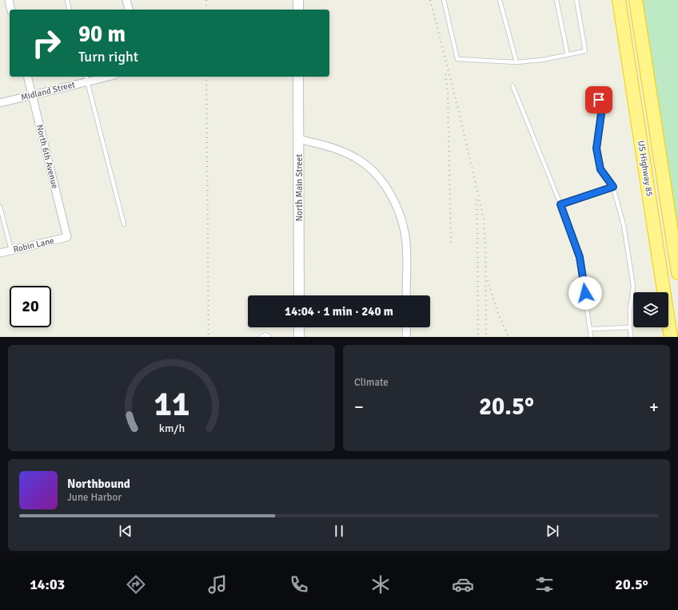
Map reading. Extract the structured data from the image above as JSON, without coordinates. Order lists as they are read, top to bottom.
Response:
{
  "streets": {
    "highway": ["US Highway 85"],
    "street": [
      "Midland Street",
      "North 6th Avenue",
      "North Main Street",
      "Robin Lane"
    ]
  },
  "crossings": [
    ["Midland Street", "North 6th Avenue"],
    ["North 6th Avenue", "Robin Lane"]
  ],
  "page": {
    "turn": ["90 m", "Turn right"],
    "limit": "20",
    "trip": "14:04 · 1 min · 240 m",
    "tile": "Climate",
    "heat": ["−", "20.5°", "+"],
    "song": ["Northbound", "June Harbor"],
    "tabs": ["14:03", "20.5°"],
    "gauge": ["11", "km/h"]
  }
}
